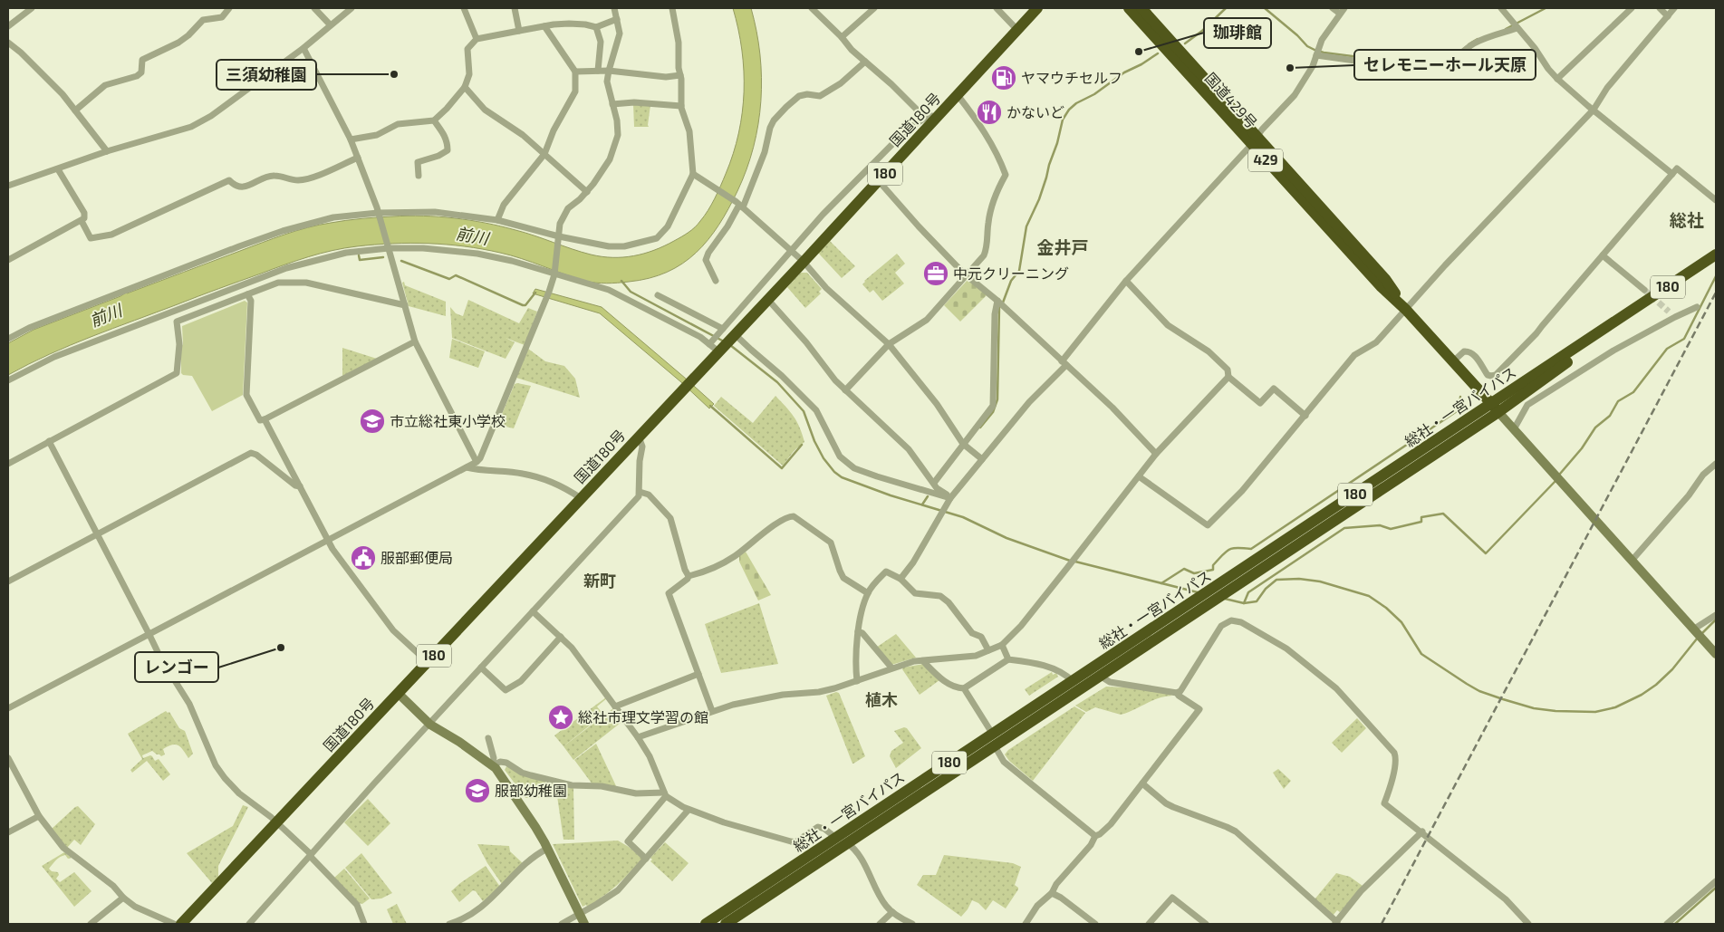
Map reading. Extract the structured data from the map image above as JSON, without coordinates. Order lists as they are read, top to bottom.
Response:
{
  "streets": {
    "highway": [
      "国道429号",
      "国道180号",
      "429",
      "180",
      "総社・一宮バイパス"
    ]
  },
  "crossings": [
    ["国道429号", "総社・一宮バイパス"]
  ],
  "districts": [
    "総社",
    "金井戸",
    "新町",
    "植木"
  ],
  "water": ["前川"],
  "places": {
    "other": [
      "珈琲館",
      "セレモニーホール天原",
      "三須幼稚園",
      "レンゴー"
    ],
    "fuel station": ["ヤマウチセルフ"],
    "restaurant": ["かないど"],
    "office": ["中元クリーニング"],
    "school or university": ["市立総社東小学校", "服部幼稚園"],
    "public building": ["服部郵便局"],
    "place": ["総社市理文学習の館"]
  }
}
